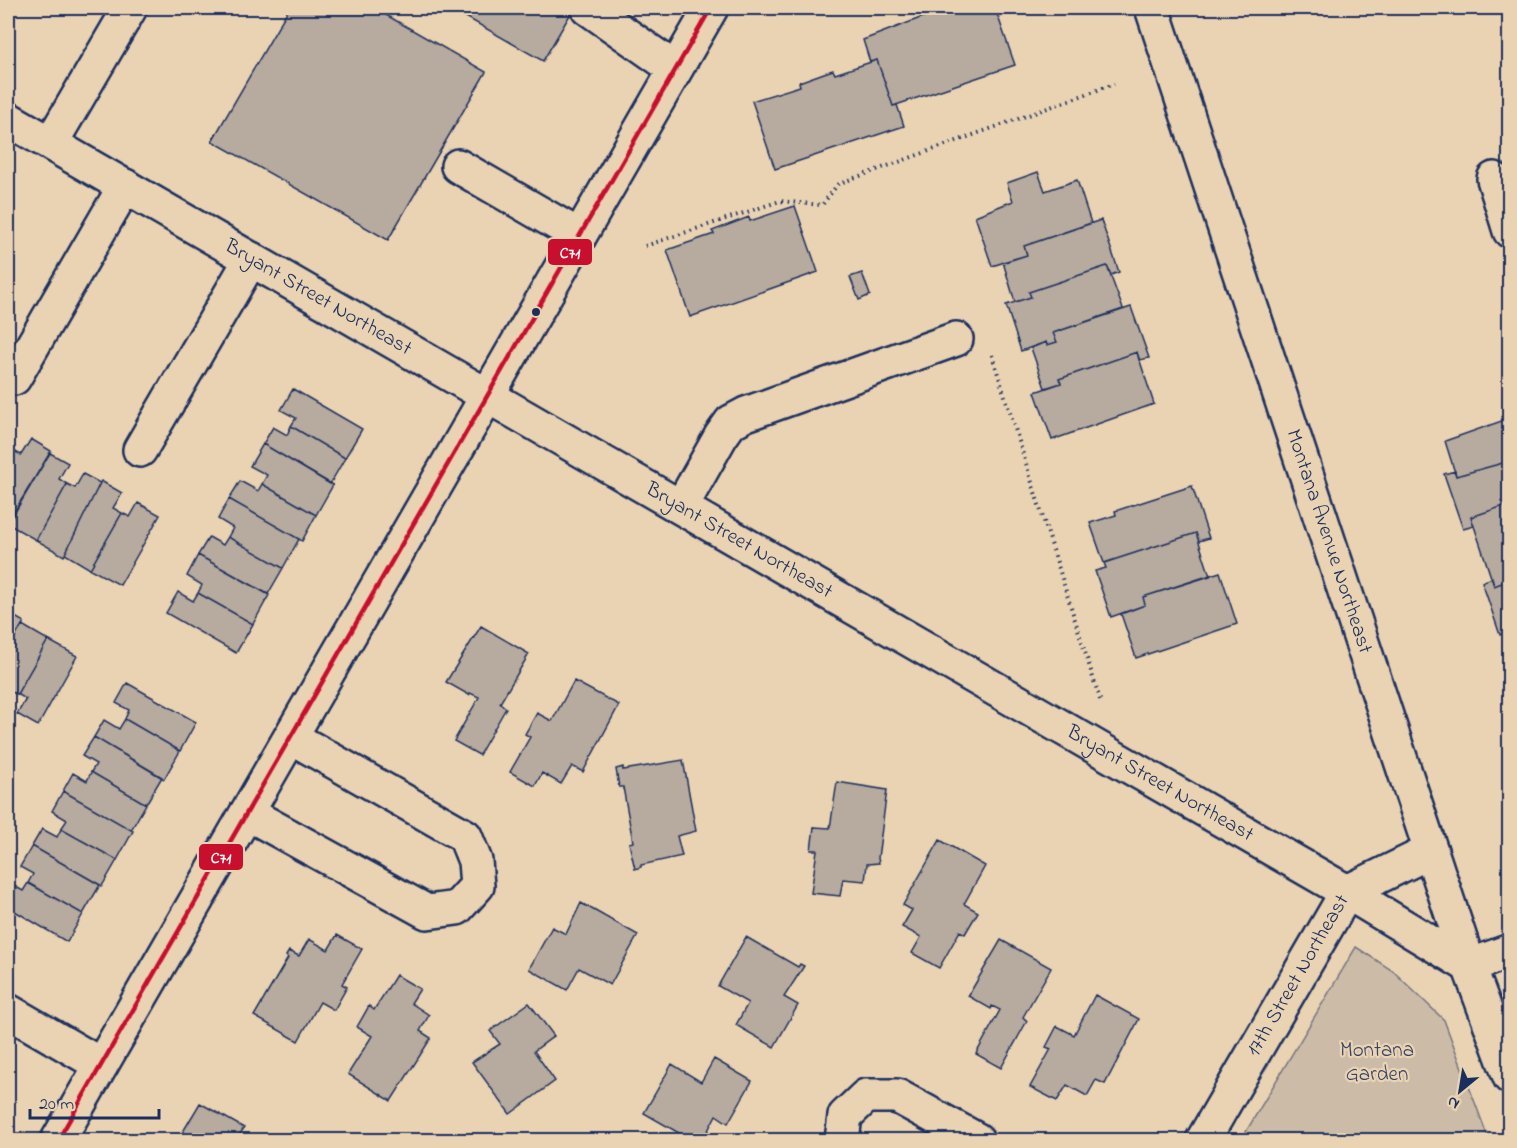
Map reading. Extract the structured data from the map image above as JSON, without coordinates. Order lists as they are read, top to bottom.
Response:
{
  "streets": {
    "street": ["Bryant Street Northeast", "Montana Avenue Northeast", "17th Street Northeast"]
  },
  "crossings": [
    ["Bryant Street Northeast", "Montana Avenue Northeast"],
    ["Bryant Street Northeast", "17th Street Northeast"],
    ["Montana Avenue Northeast", "17th Street Northeast"]
  ],
  "parks": ["Montana Garden"],
  "lines": ["transit line C71"],
  "scale_bar": "20 m",
  "north": "bottom left"
}
